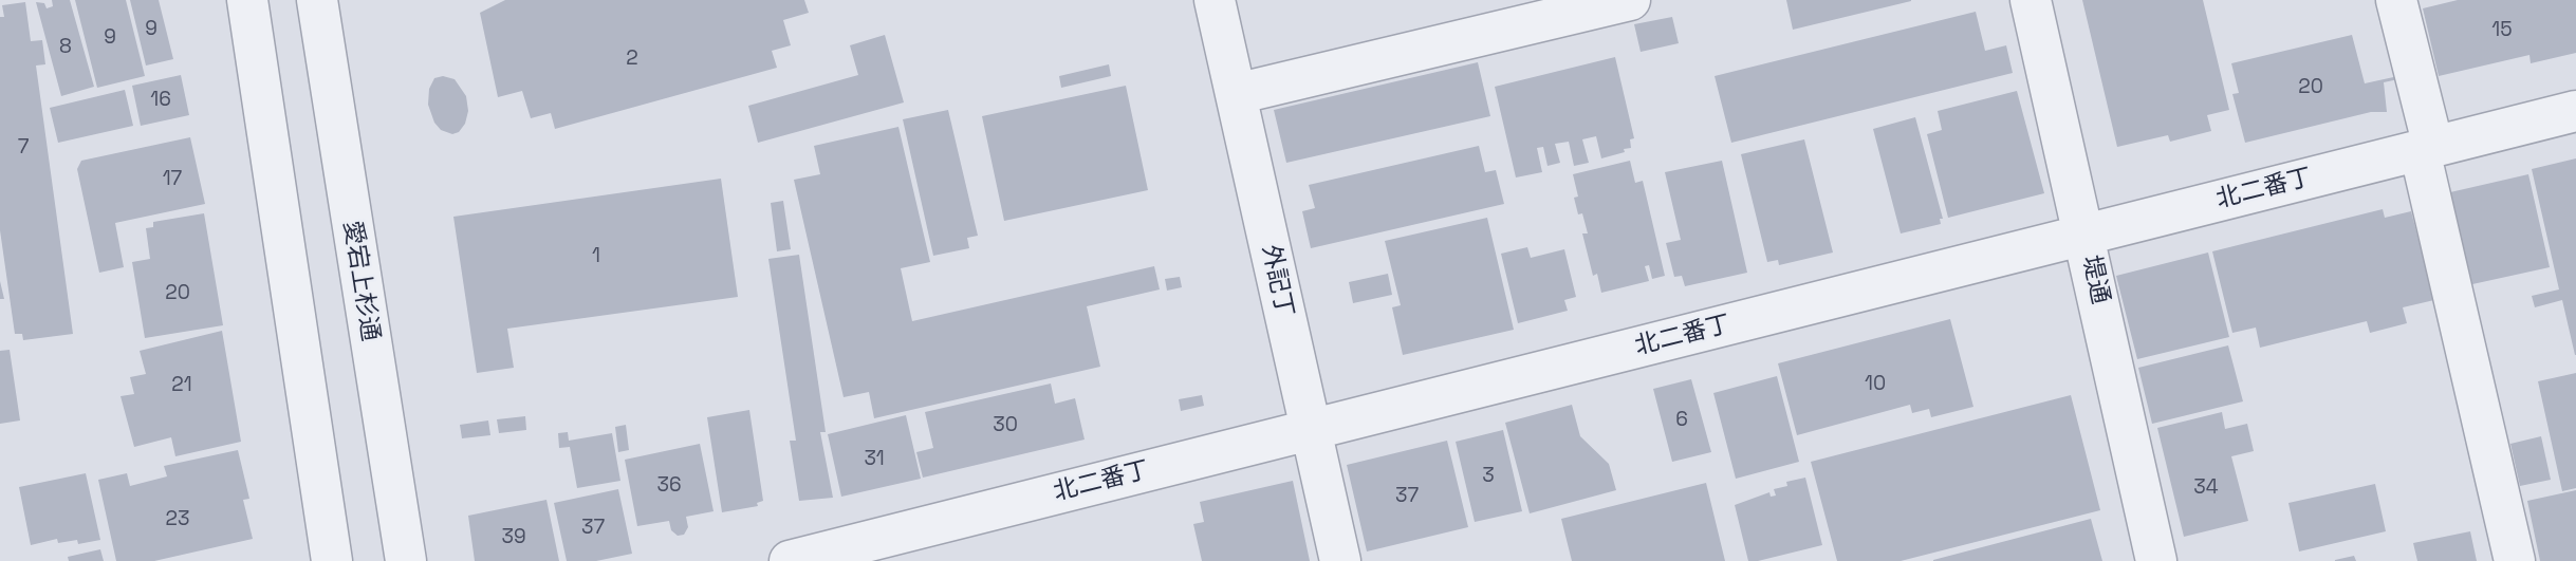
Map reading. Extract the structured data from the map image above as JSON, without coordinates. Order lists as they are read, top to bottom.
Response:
{
  "streets": {
    "street": [
      "北二番丁",
      "堤通",
      "愛宕上杉通",
      "外記丁"
    ]
  },
  "crossings": [
    ["北二番丁", "堤通"],
    ["北二番丁", "外記丁"]
  ],
  "house_numbers": [
    "9",
    "15",
    "9",
    "8",
    "2",
    "20",
    "16",
    "7",
    "17",
    "1",
    "20",
    "10",
    "21",
    "6",
    "30",
    "31",
    "3",
    "36",
    "34",
    "37",
    "23",
    "37",
    "39"
  ]
}
